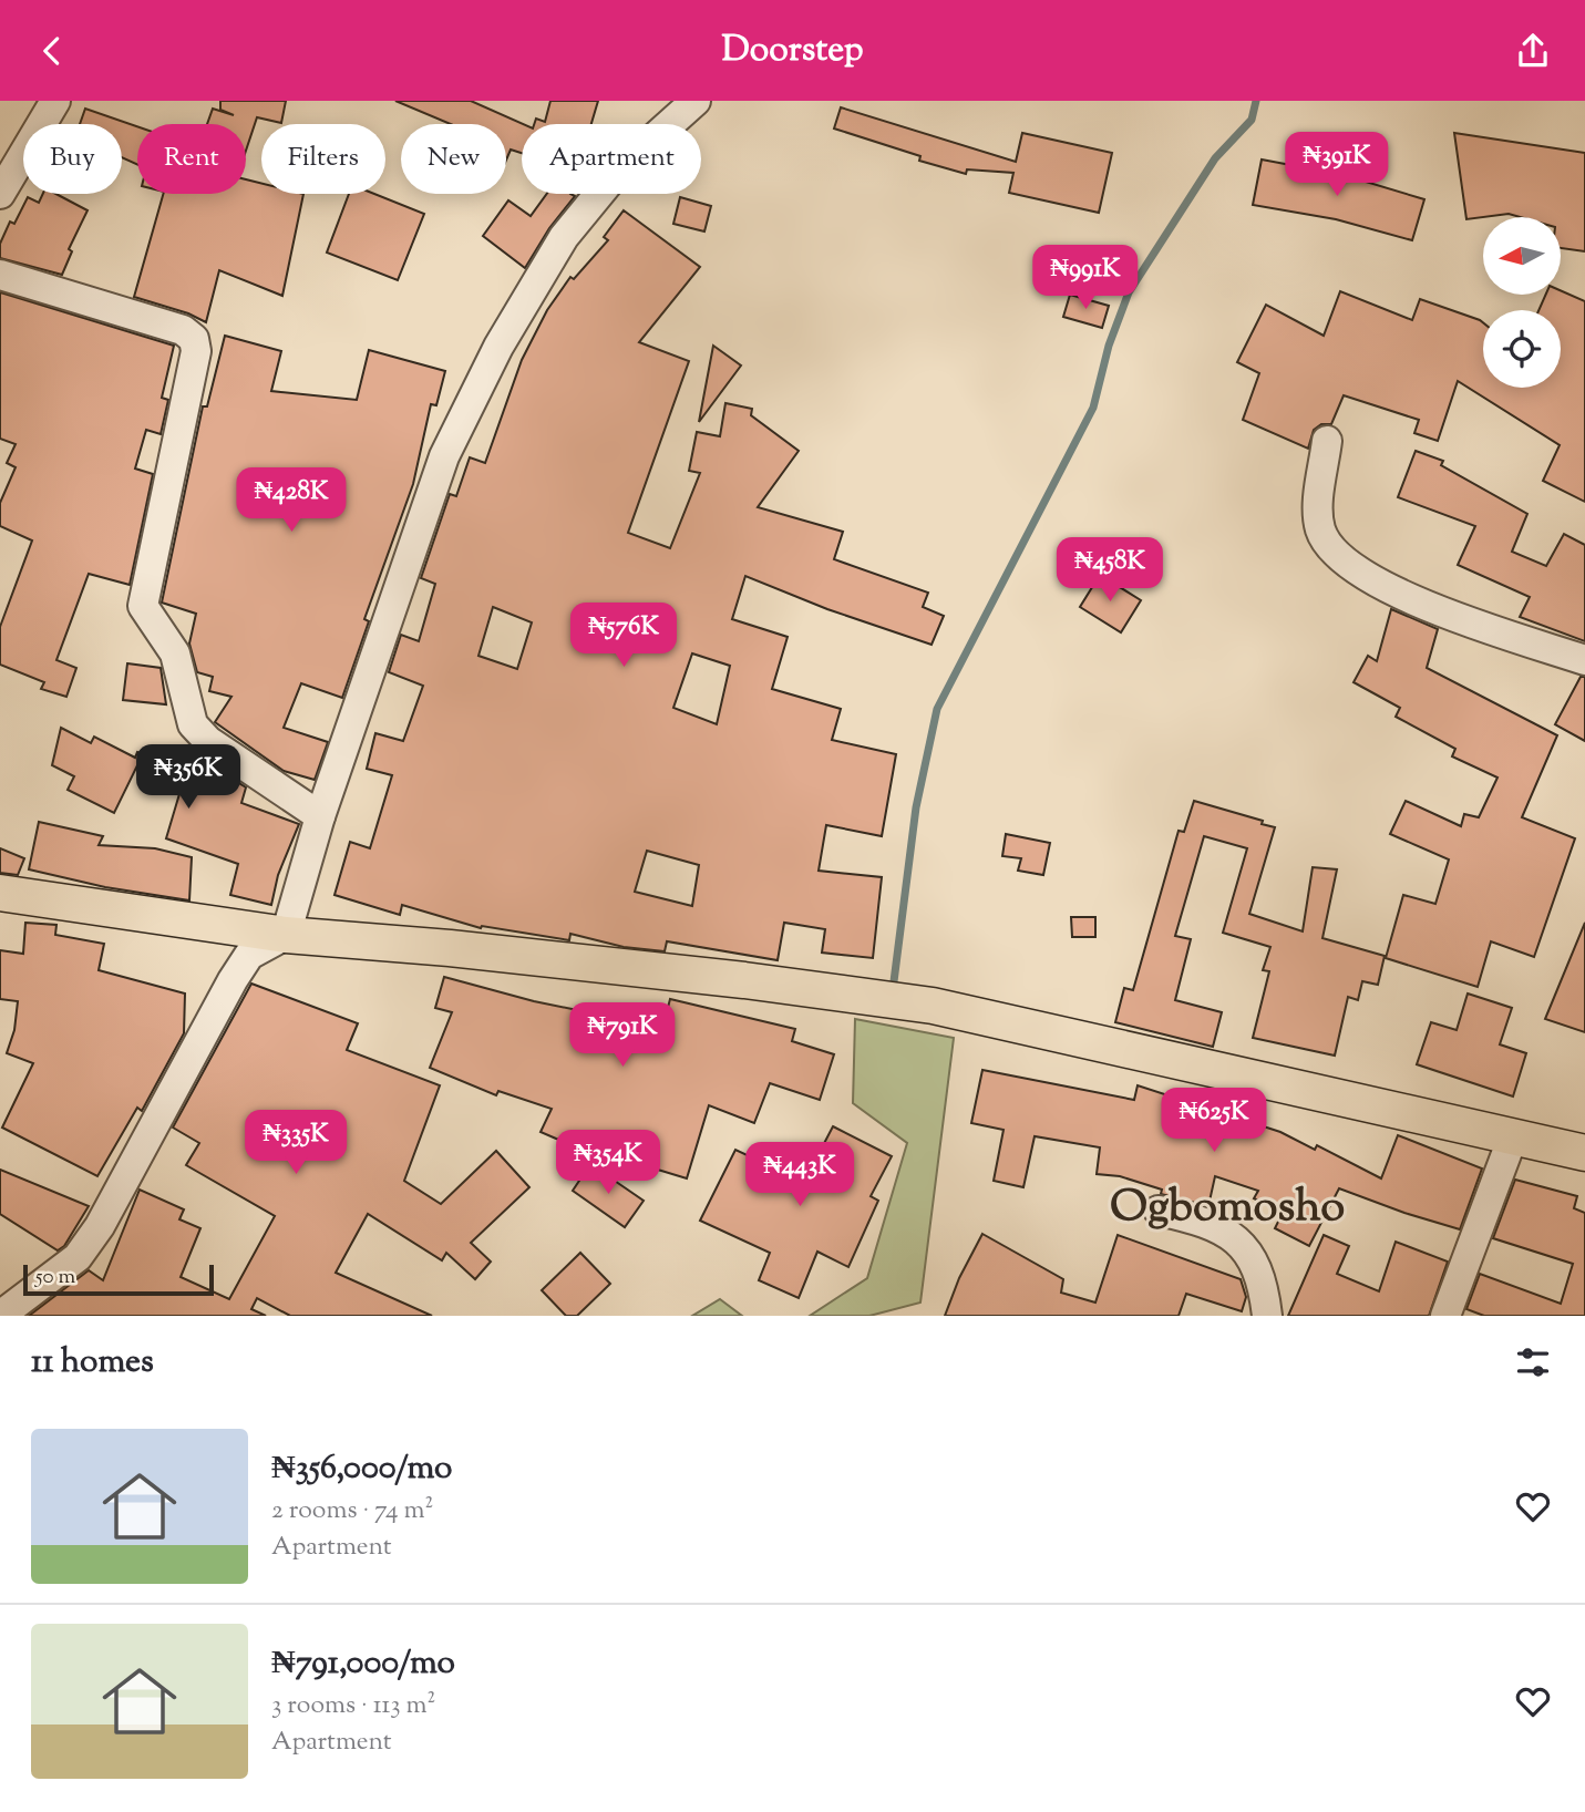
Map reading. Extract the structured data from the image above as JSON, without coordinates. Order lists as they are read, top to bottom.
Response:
{
  "districts": ["Ogbomosho"],
  "scale_bar": "50 m",
  "north": "left",
  "page": {
    "header": "Doorstep",
    "chip": [
      "Buy",
      "Rent",
      "Filters",
      "New",
      "Apartment"
    ],
    "price": [
      "₦391K",
      "₦991K",
      "₦428K",
      "₦458K",
      "₦576K",
      "₦356K",
      "₦791K",
      "₦625K",
      "₦335K",
      "₦354K",
      "₦443K"
    ],
    "scale": "50 m",
    "heading": "11 homes",
    "list": [
      {
        "name": "₦356,000/mo",
        "note": "2 rooms · 74 m² · Apartment"
      },
      {
        "name": "₦791,000/mo",
        "note": "3 rooms · 113 m² · Apartment"
      }
    ]
  }
}
